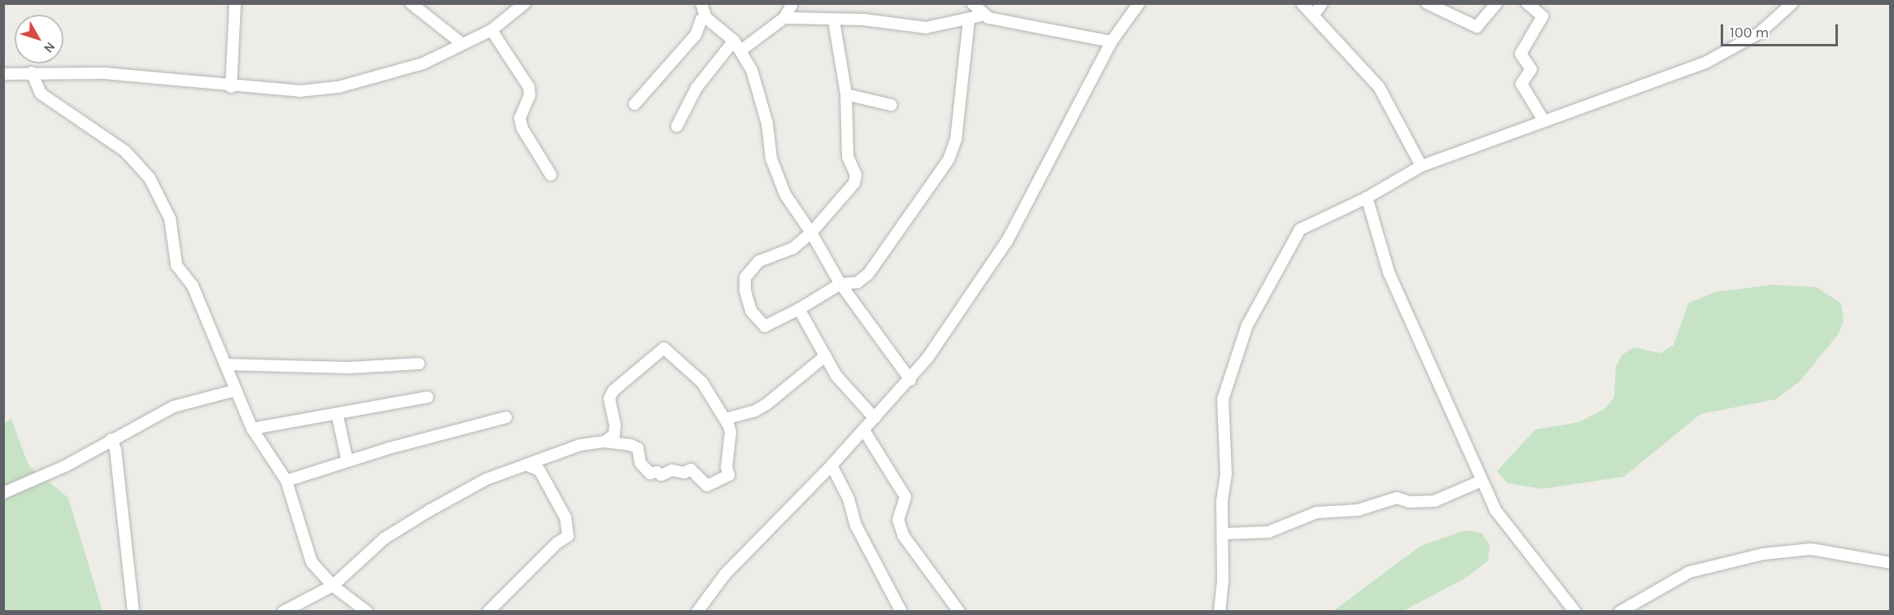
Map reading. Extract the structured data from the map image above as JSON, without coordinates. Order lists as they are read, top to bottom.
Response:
{
  "scale_bar": "100 m",
  "north": "bottom right"
}
